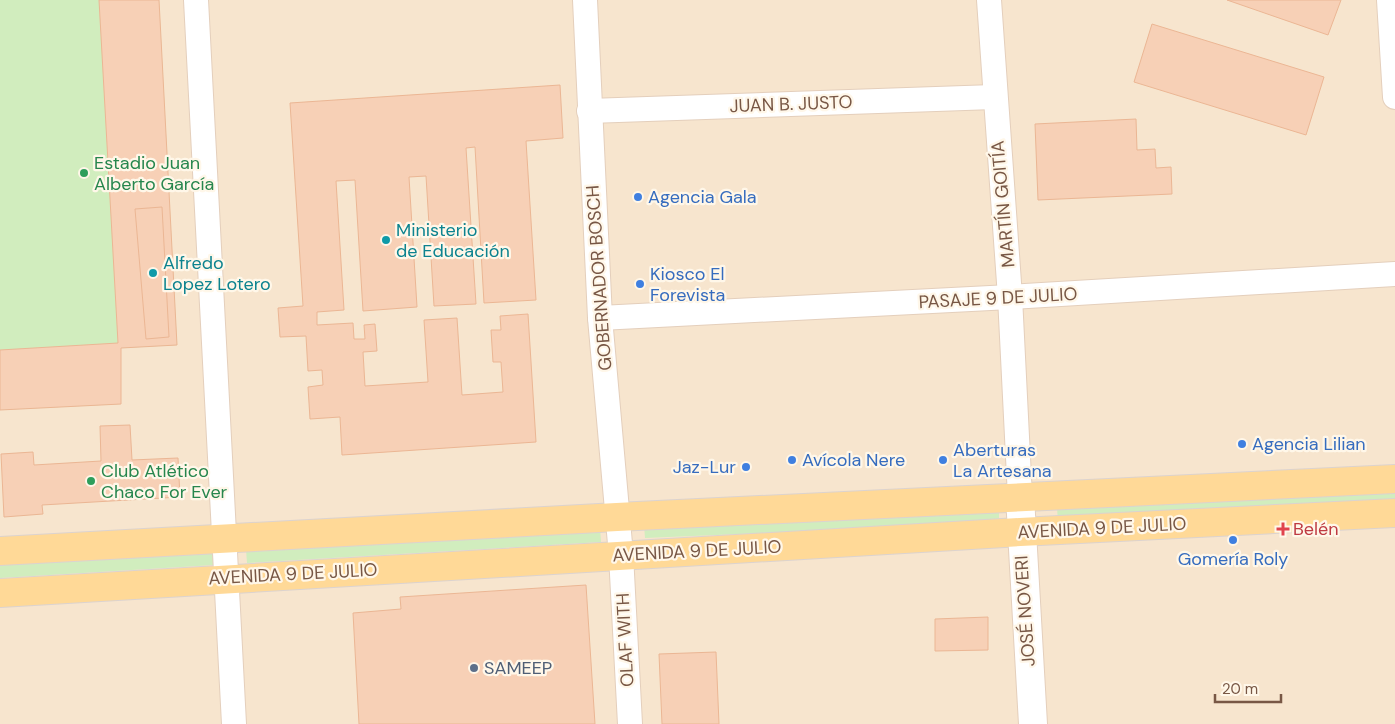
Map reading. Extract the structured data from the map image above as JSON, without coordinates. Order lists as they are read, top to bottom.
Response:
{
  "streets": {
    "main road": ["AVENIDA 9 DE JULIO"],
    "street": [
      "JUAN B. JUSTO",
      "MARTÍN GOITÍA",
      "GOBERNADOR BOSCH",
      "PASAJE 9 DE JULIO",
      "JOSÉ NOVERI",
      "OLAF WITH"
    ]
  },
  "crossings": [
    ["JUAN B. JUSTO", "MARTÍN GOITÍA"],
    ["JUAN B. JUSTO", "GOBERNADOR BOSCH"],
    ["MARTÍN GOITÍA", "PASAJE 9 DE JULIO"],
    ["MARTÍN GOITÍA", "AVENIDA 9 DE JULIO"],
    ["MARTÍN GOITÍA", "JOSÉ NOVERI"],
    ["GOBERNADOR BOSCH", "PASAJE 9 DE JULIO"],
    ["GOBERNADOR BOSCH", "AVENIDA 9 DE JULIO"],
    ["GOBERNADOR BOSCH", "OLAF WITH"],
    ["AVENIDA 9 DE JULIO", "JOSÉ NOVERI"],
    ["AVENIDA 9 DE JULIO", "OLAF WITH"]
  ],
  "places": {
    "other": [
      "Estadio Juan Alberto García",
      "Agencia Gala",
      "Ministerio de Educación",
      "Alfredo Lopez Lotero",
      "Kiosco El Forevista",
      "Agencia Lilian",
      "Avícola Nere",
      "Aberturas La Artesana",
      "Jaz-Lur",
      "Club Atlético Chaco For Ever",
      "Gomería Roly",
      "SAMEEP"
    ],
    "health": ["Belén"]
  },
  "scale_bar": "20 m"
}
